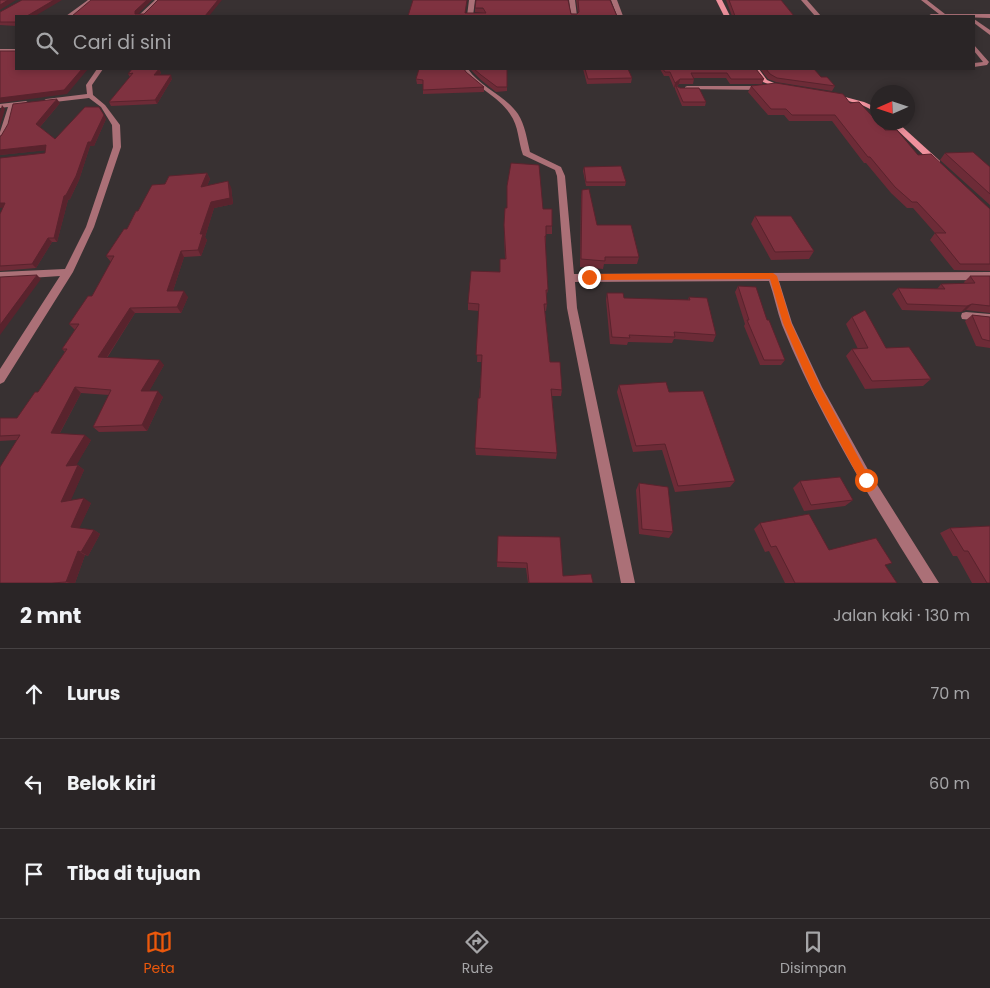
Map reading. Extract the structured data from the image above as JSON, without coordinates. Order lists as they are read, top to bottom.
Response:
{
  "north": "left",
  "page": {
    "search": "Cari di sini",
    "heading": ["2 mnt", "Jalan kaki · 130 m"],
    "list": [
      ["Lurus", "70 m"],
      ["Belok kiri", "60 m"],
      "Tiba di tujuan"
    ],
    "nav": ["Peta", "Rute", "Disimpan"]
  }
}
